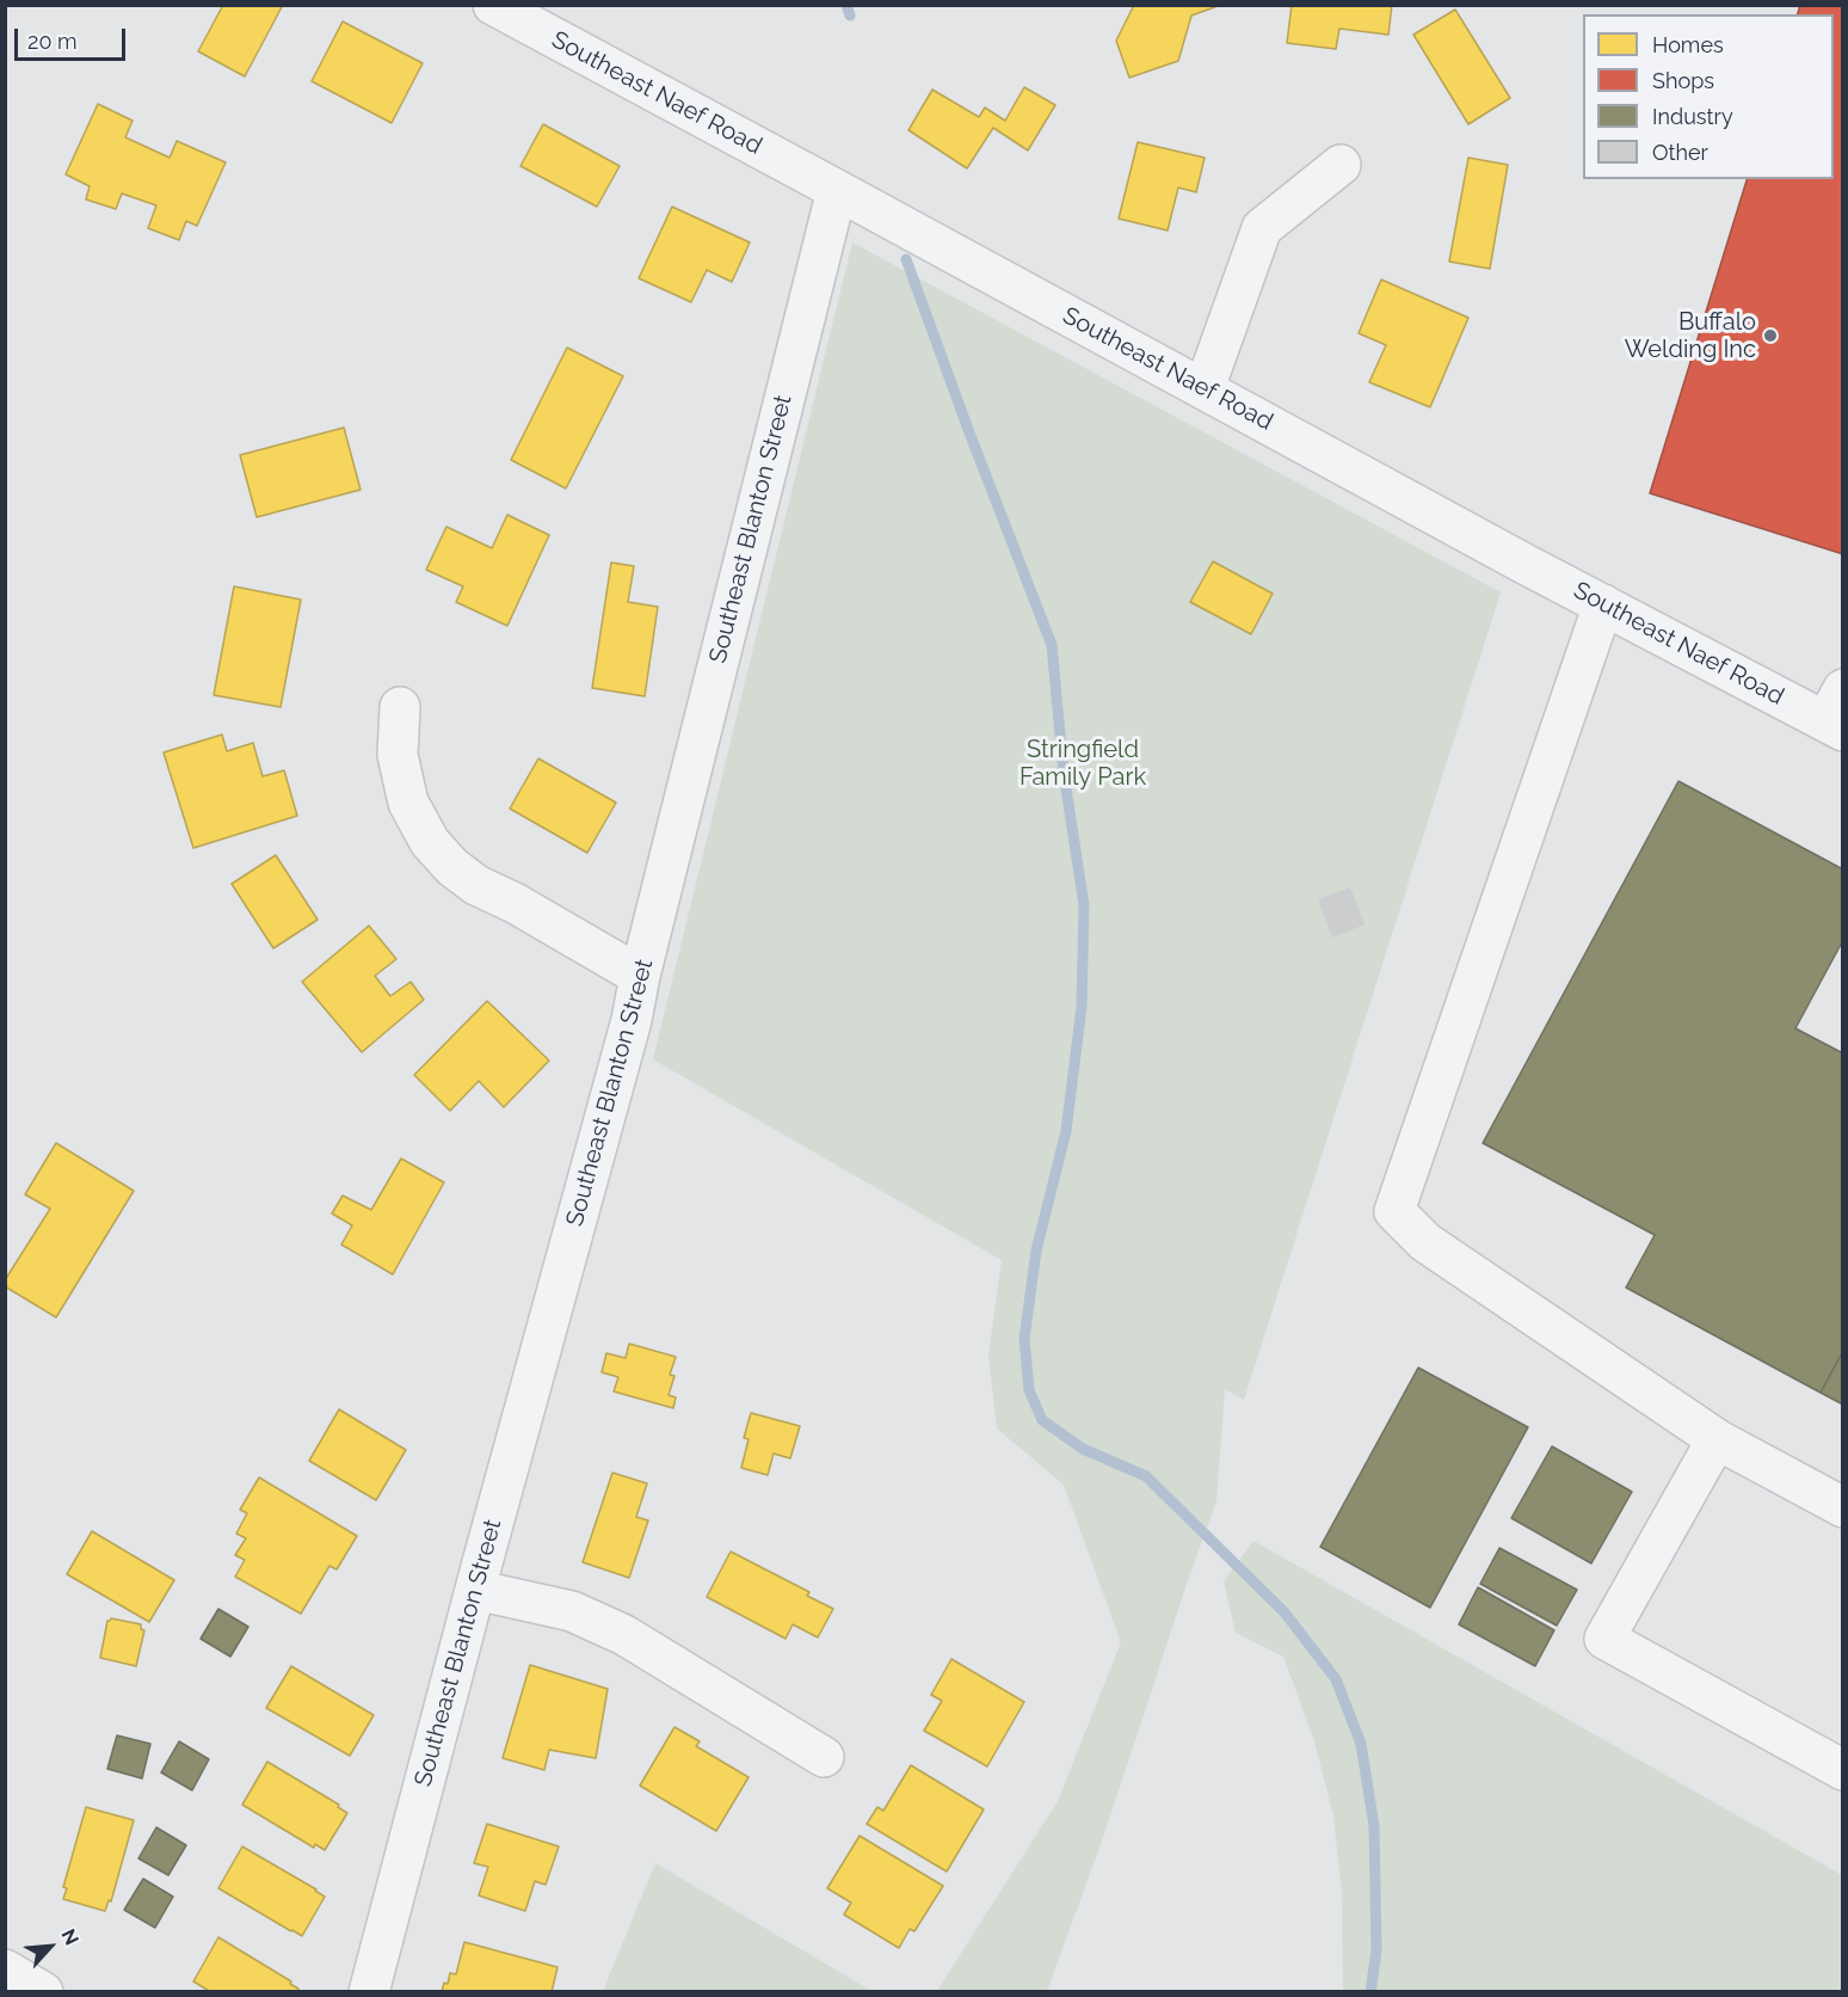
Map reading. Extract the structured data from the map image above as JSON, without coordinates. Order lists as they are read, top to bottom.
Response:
{
  "streets": {
    "street": ["Southeast Naef Road", "Southeast Blanton Street"]
  },
  "crossings": [
    ["Southeast Naef Road", "Southeast Blanton Street"]
  ],
  "parks": ["Stringfield Family Park"],
  "places": ["Buffalo Welding Inc"],
  "legend": [
    "Homes",
    "Shops",
    "Industry",
    "Other"
  ],
  "scale_bar": "20 m",
  "north": "top right"
}
